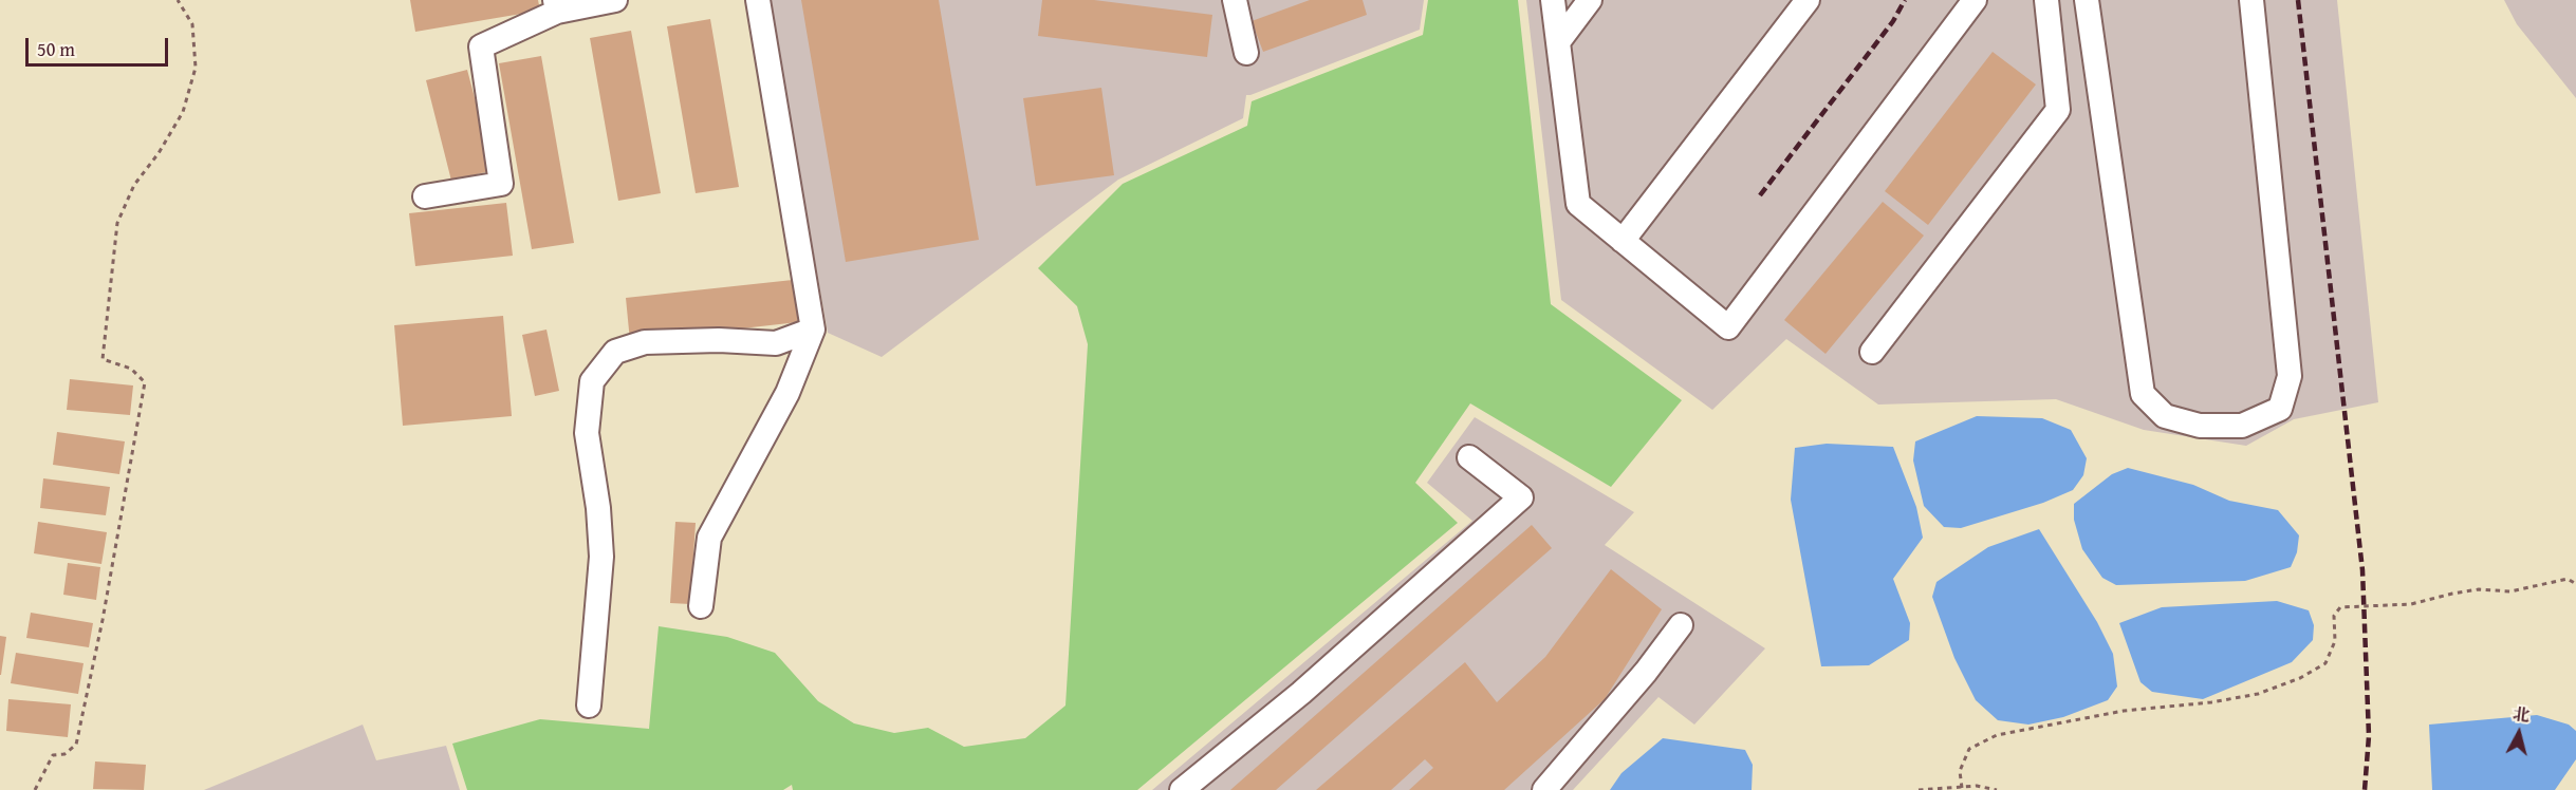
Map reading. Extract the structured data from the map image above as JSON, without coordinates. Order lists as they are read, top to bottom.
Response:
{
  "scale_bar": "50 m",
  "north": "top"
}
